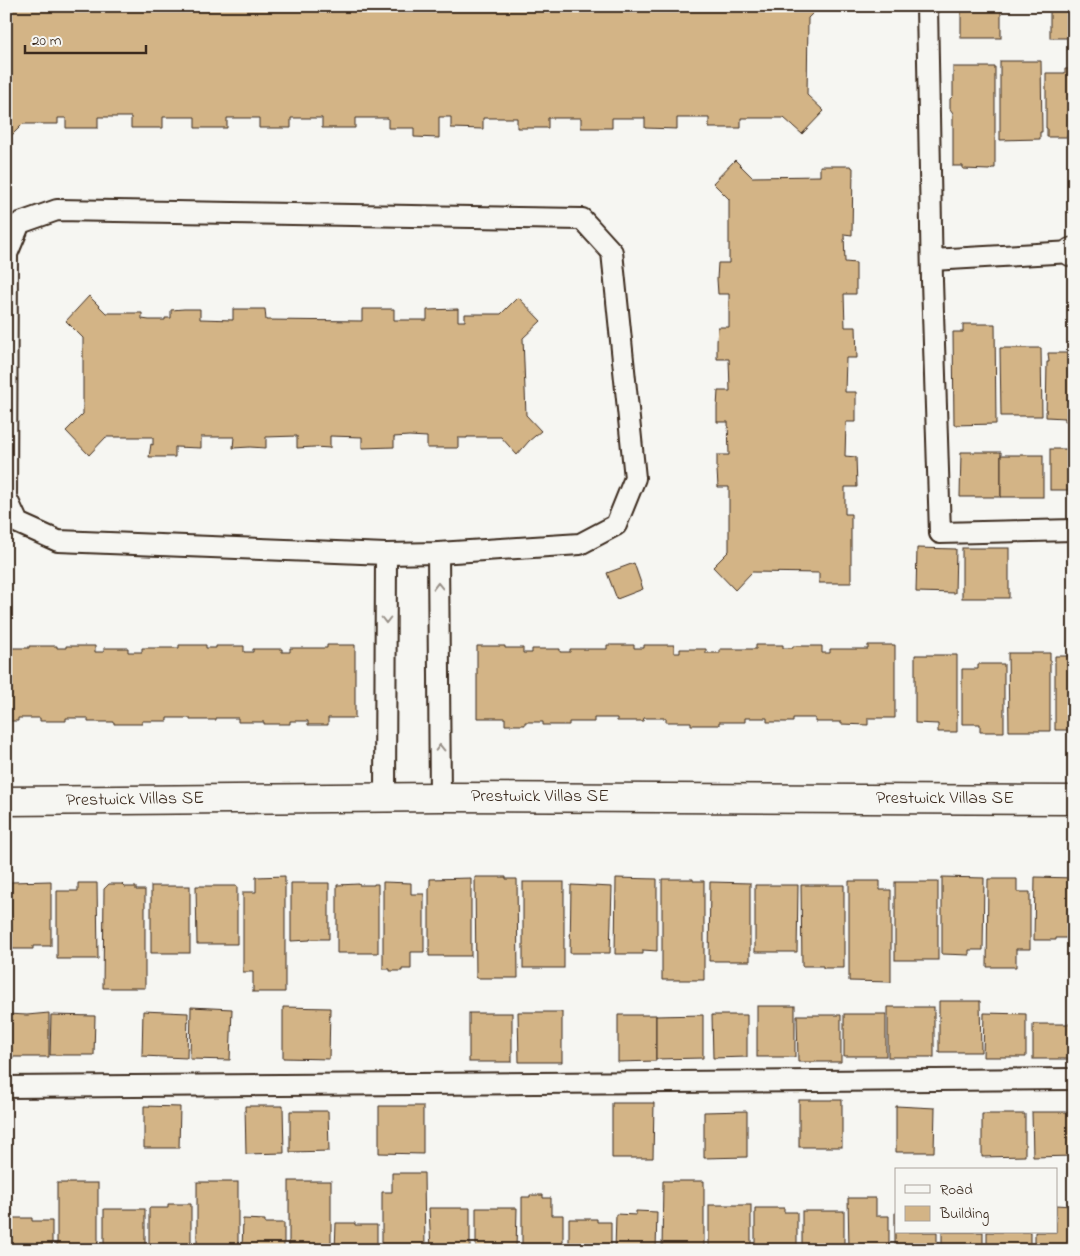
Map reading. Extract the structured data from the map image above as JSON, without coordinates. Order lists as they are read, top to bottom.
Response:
{
  "streets": {
    "street": ["Prestwick Villas SE"]
  },
  "legend": ["Road", "Building"],
  "scale_bar": "20 m"
}
